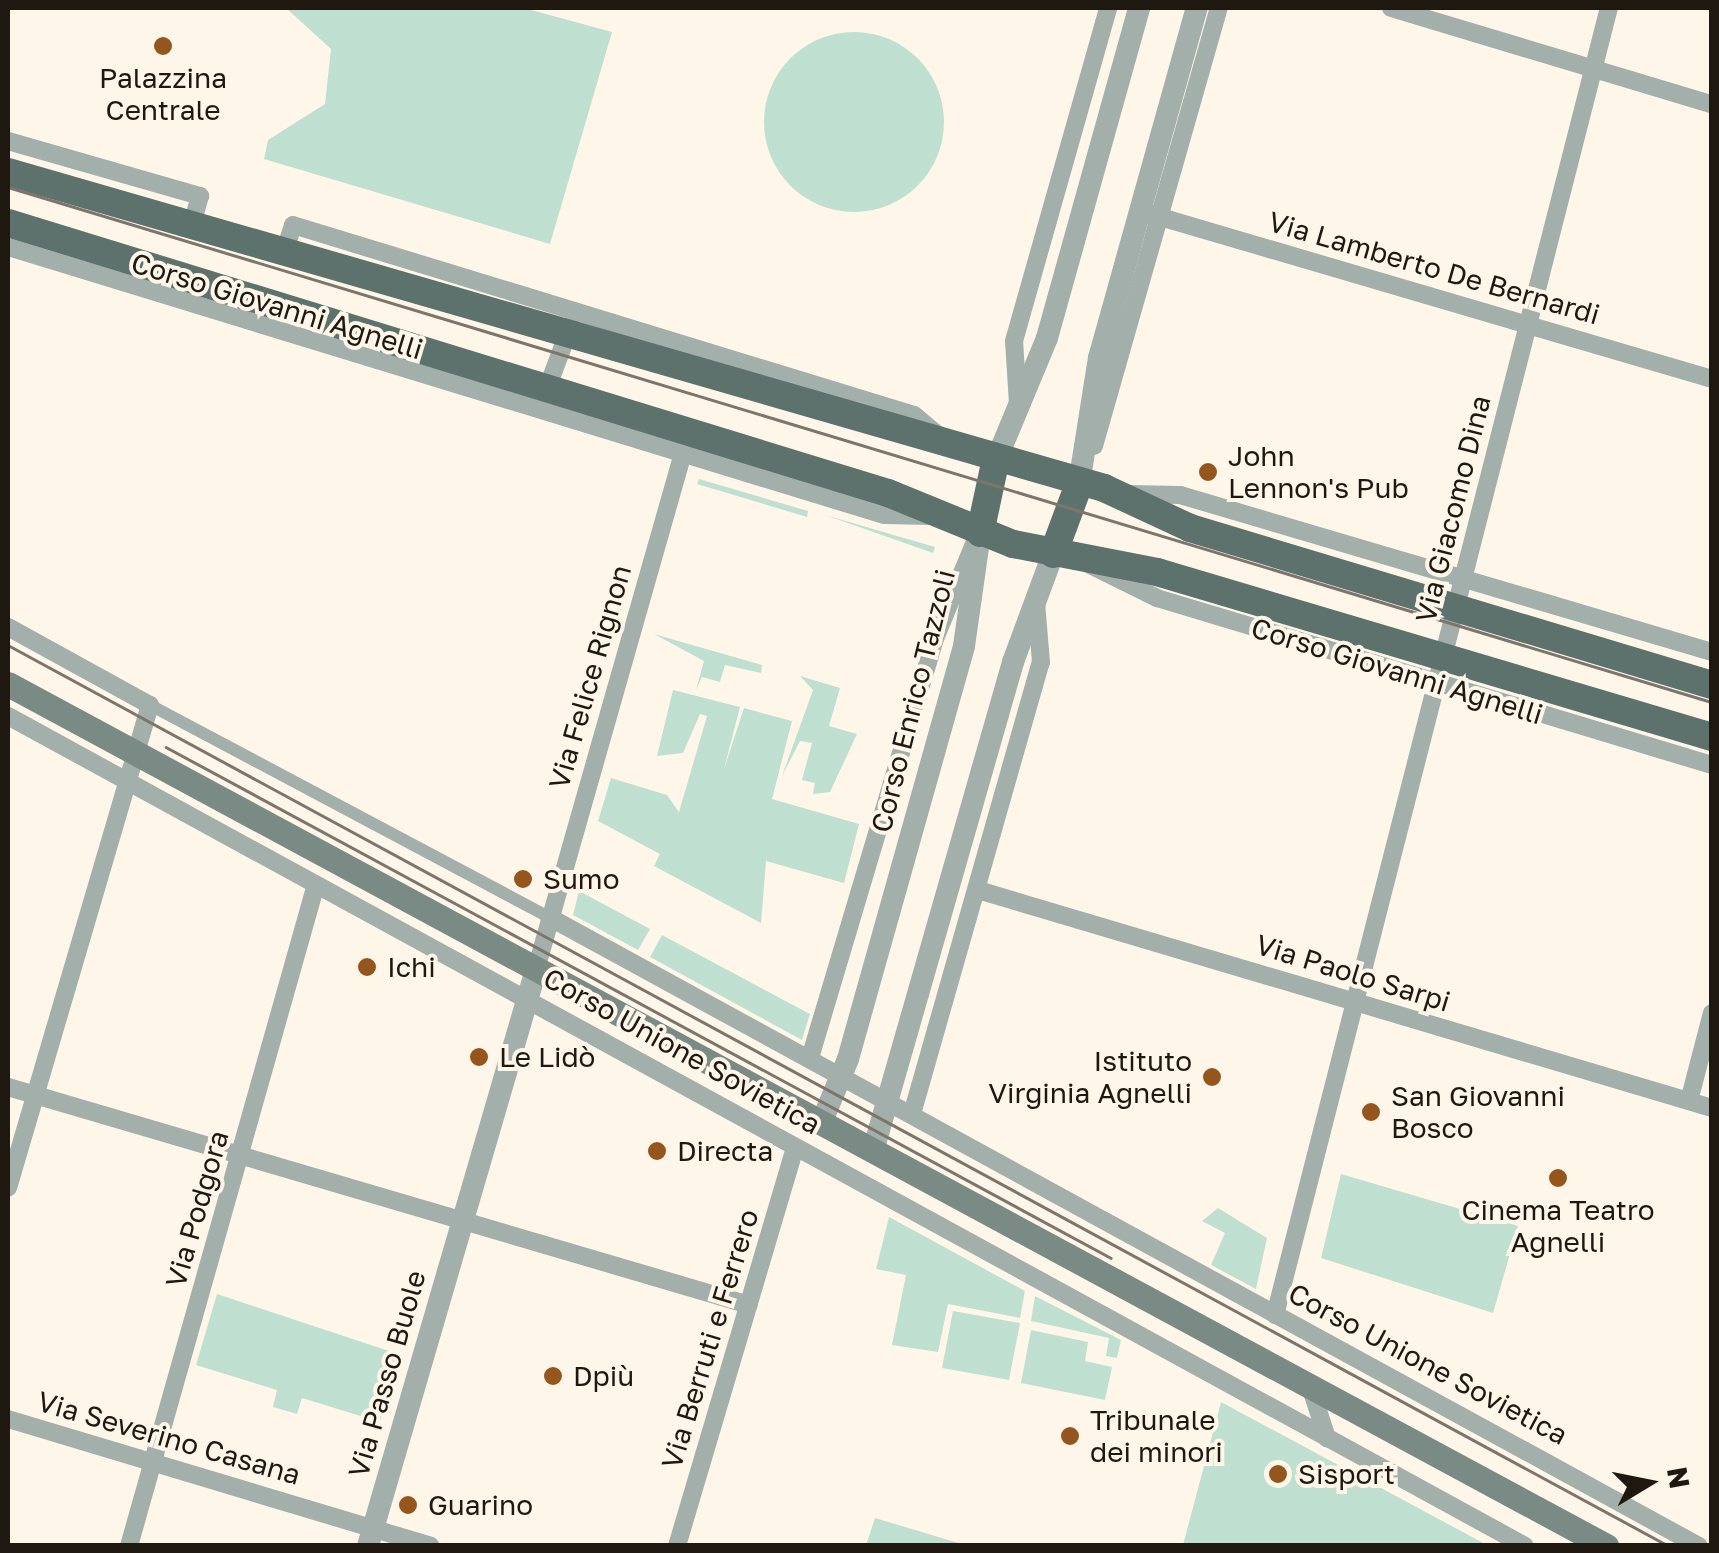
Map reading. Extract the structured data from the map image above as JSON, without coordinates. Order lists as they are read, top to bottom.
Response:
{
  "streets": {
    "main road": ["Corso Giovanni Agnelli", "Corso Unione Sovietica"],
    "street": [
      "Via Lamberto De Bernardi",
      "Via Giacomo Dina",
      "Via Felice Rignon",
      "Corso Enrico Tazzoli",
      "Via Paolo Sarpi",
      "Via Podgora",
      "Via Berruti e Ferrero",
      "Via Passo Buole",
      "Via Severino Casana"
    ]
  },
  "crossings": [
    ["Via Lamberto De Bernardi", "Via Giacomo Dina"],
    ["Corso Giovanni Agnelli", "Via Giacomo Dina"],
    ["Corso Giovanni Agnelli", "Via Felice Rignon"],
    ["Corso Giovanni Agnelli", "Corso Enrico Tazzoli"],
    ["Via Giacomo Dina", "Via Paolo Sarpi"],
    ["Via Giacomo Dina", "Corso Unione Sovietica"],
    ["Via Felice Rignon", "Corso Unione Sovietica"],
    ["Corso Enrico Tazzoli", "Corso Unione Sovietica"],
    ["Corso Unione Sovietica", "Via Podgora"],
    ["Corso Unione Sovietica", "Via Berruti e Ferrero"],
    ["Corso Unione Sovietica", "Via Passo Buole"],
    ["Via Podgora", "Via Severino Casana"],
    ["Via Passo Buole", "Via Severino Casana"]
  ],
  "places": [
    "Palazzina Centrale",
    "John Lennon's Pub",
    "Sumo",
    "Ichi",
    "Le Lidò",
    "Istituto Virginia Agnelli",
    "San Giovanni Bosco",
    "Directa",
    "Cinema Teatro Agnelli",
    "Dpiù",
    "Tribunale dei minori",
    "Sisport",
    "Guarino"
  ],
  "north": "right"
}
